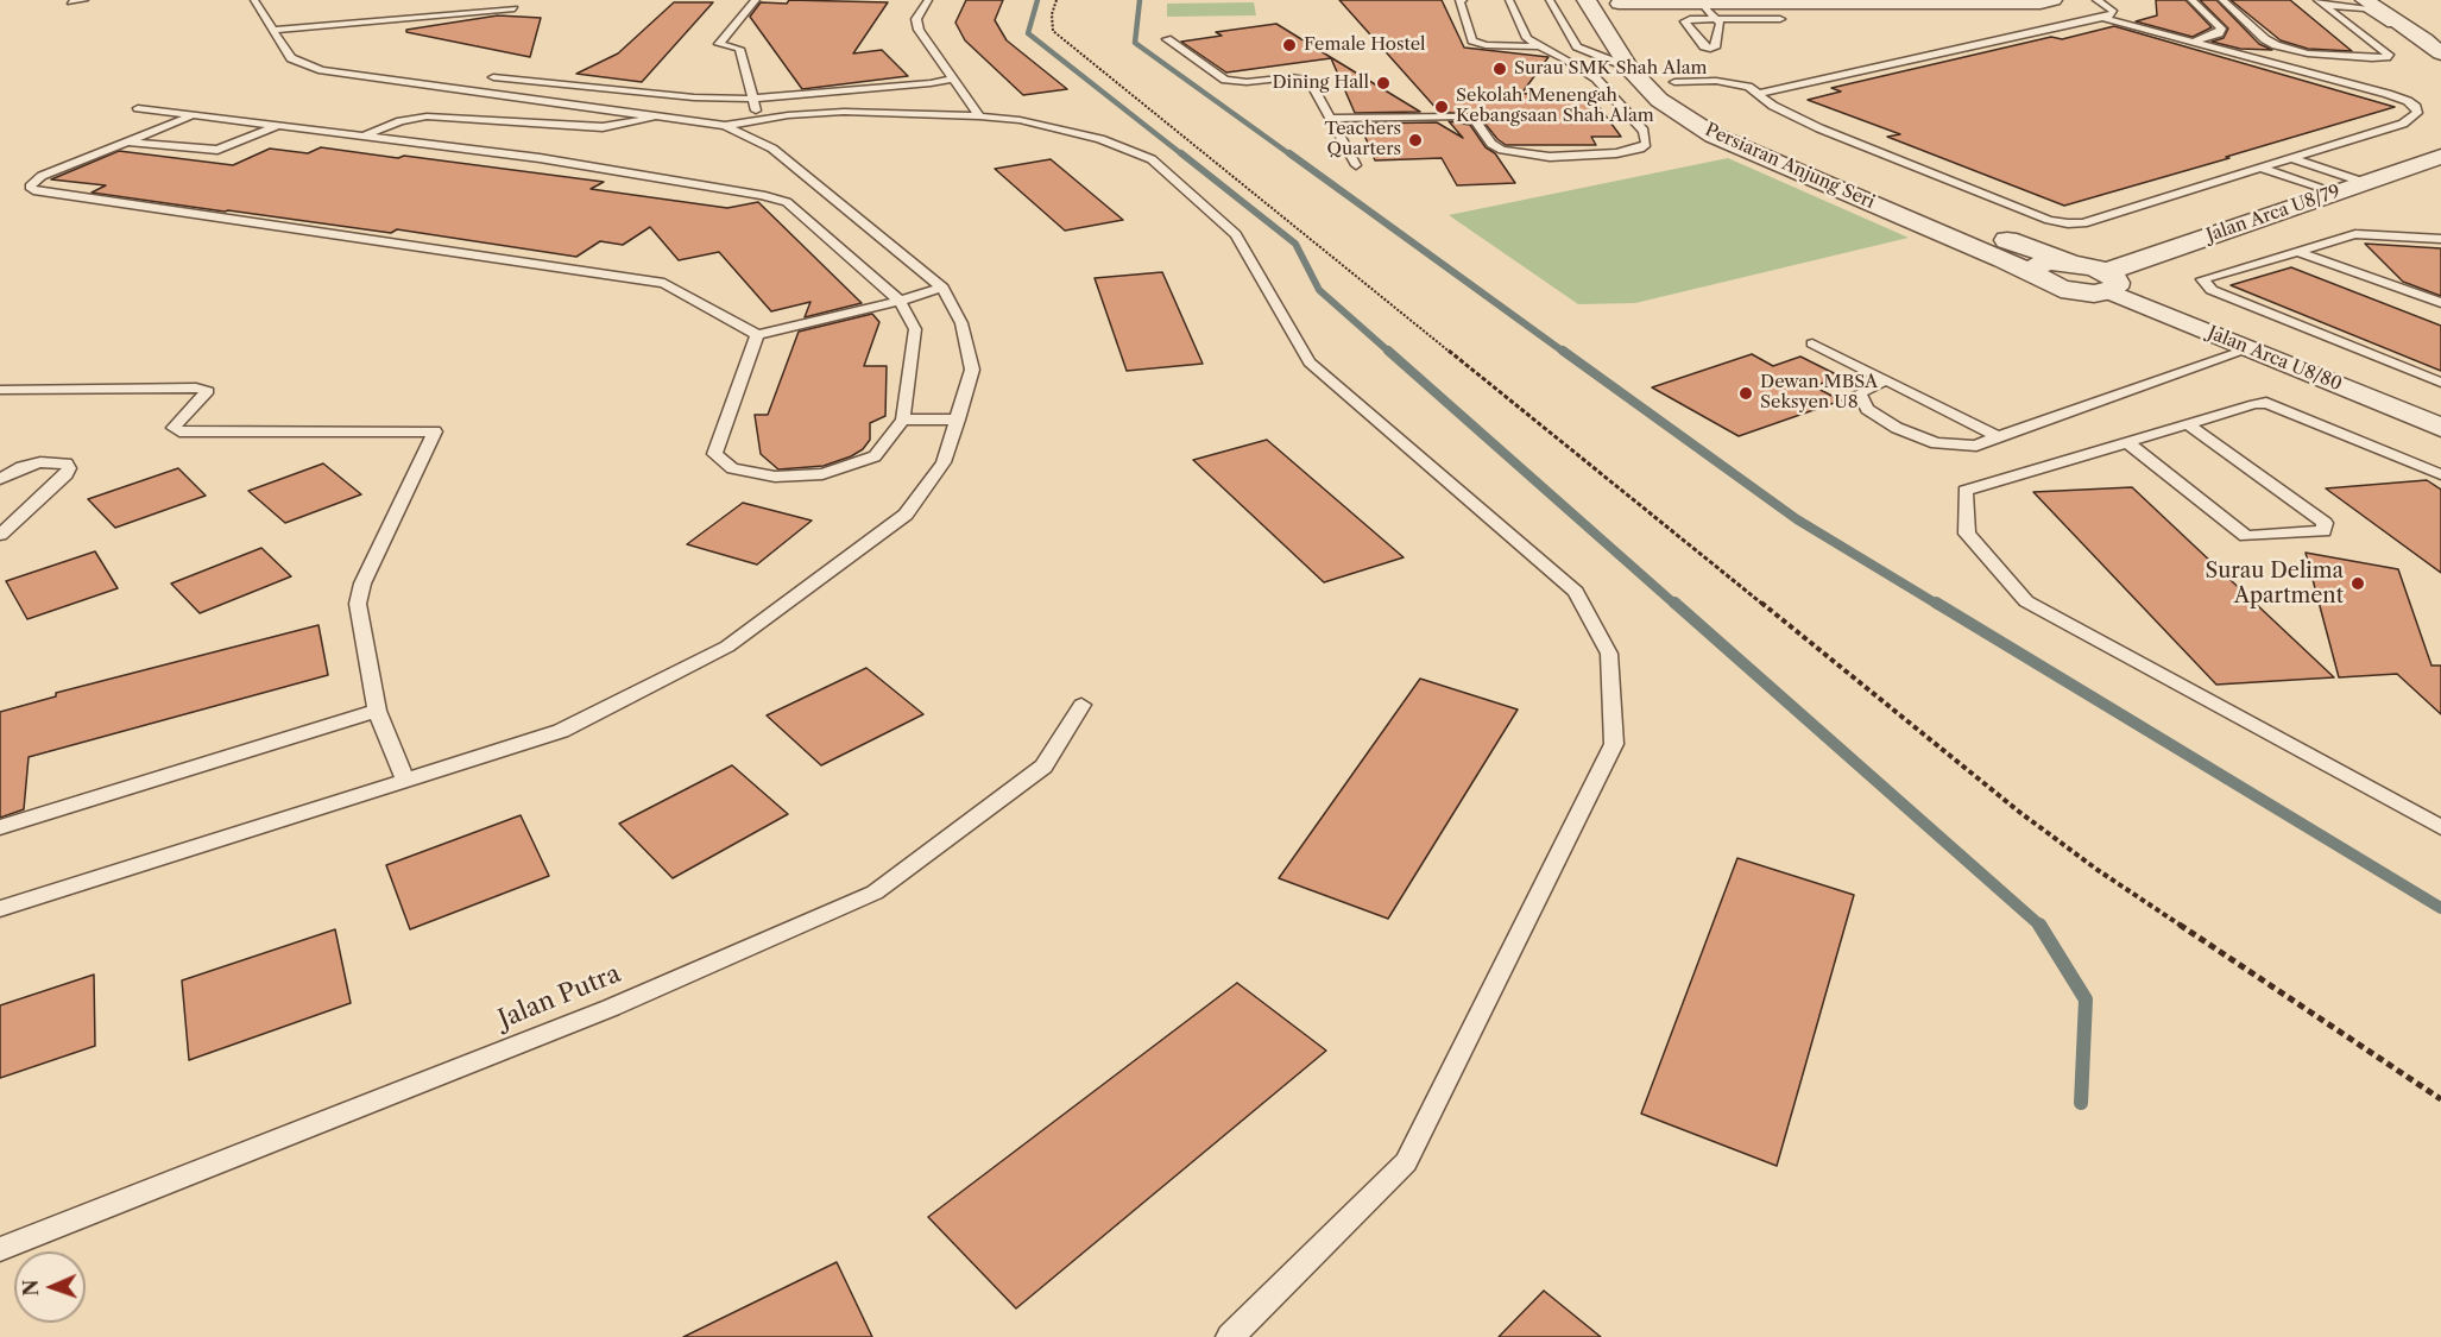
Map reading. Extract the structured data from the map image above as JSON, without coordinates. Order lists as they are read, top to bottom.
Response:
{
  "streets": {
    "street": ["Persiaran Anjung Seri", "Jalan Arca U8/79", "Jalan Arca U8/80"],
    "lane": ["Jalan Putra"]
  },
  "crossings": [
    ["Persiaran Anjung Seri", "Jalan Arca U8/79"],
    ["Persiaran Anjung Seri", "Jalan Arca U8/80"],
    ["Jalan Arca U8/79", "Jalan Arca U8/80"]
  ],
  "places": [
    "Female Hostel",
    "Surau SMK Shah Alam",
    "Dining Hall",
    "Sekolah Menengah Kebangsaan Shah Alam",
    "Teachers Quarters",
    "Dewan MBSA Seksyen U8",
    "Surau Delima Apartment"
  ],
  "north": "left"
}
